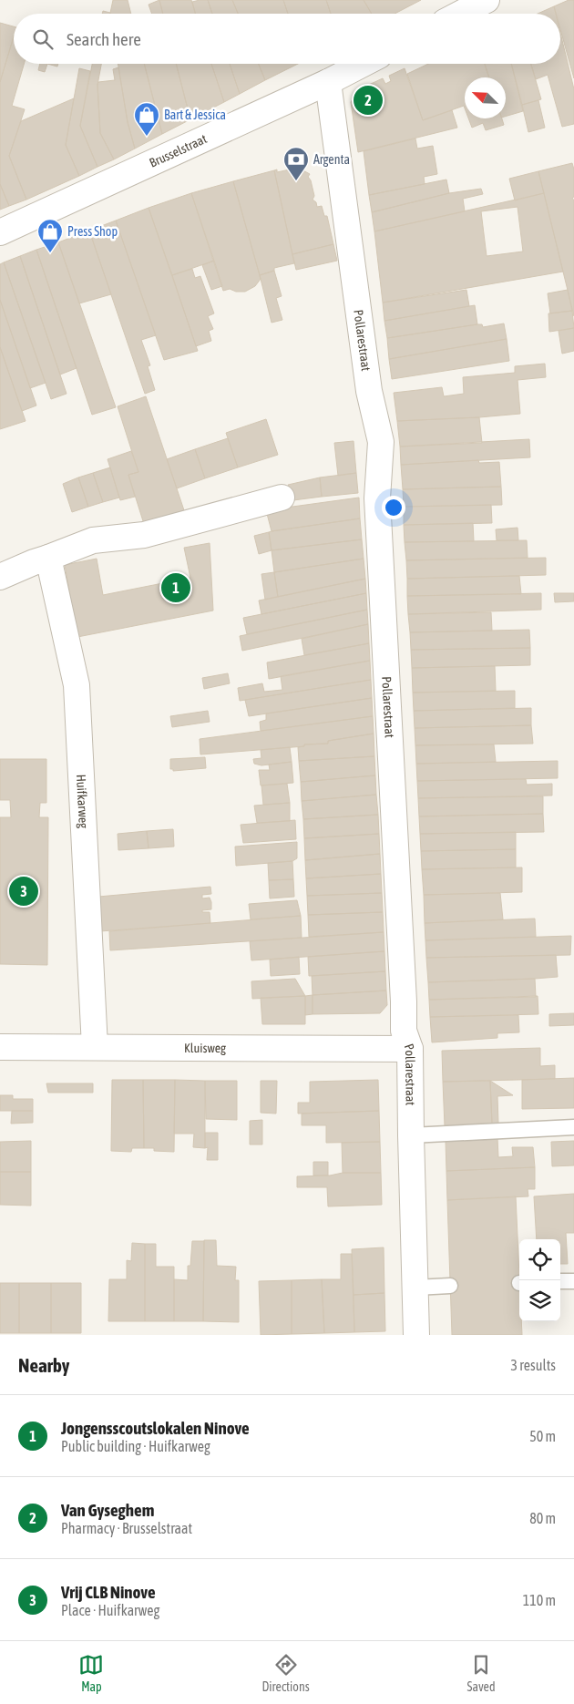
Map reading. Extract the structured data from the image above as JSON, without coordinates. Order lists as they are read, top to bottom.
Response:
{
  "streets": {
    "street": [
      "Brusselstraat",
      "Pollarestraat",
      "Huifkarweg",
      "Kluisweg"
    ]
  },
  "crossings": [
    ["Brusselstraat", "Pollarestraat"],
    ["Pollarestraat", "Kluisweg"],
    ["Huifkarweg", "Kluisweg"]
  ],
  "places": {
    "shop": ["Bart & Jessica", "Press Shop"],
    "bank": ["Argenta"]
  },
  "north": "top left",
  "page": {
    "search": "Search here",
    "pins": ["2", "1", "3"],
    "heading": ["Nearby", "3 results"],
    "list": [
      {
        "mark": "1",
        "name": "Jongensscoutslokalen Ninove",
        "note": "Public building · Huifkarweg",
        "value": "50 m"
      },
      {
        "mark": "2",
        "name": "Van Gyseghem",
        "note": "Pharmacy · Brusselstraat",
        "value": "80 m"
      },
      {
        "mark": "3",
        "name": "Vrij CLB Ninove",
        "note": "Place · Huifkarweg",
        "value": "110 m"
      }
    ],
    "nav": ["Map", "Directions", "Saved"]
  }
}
